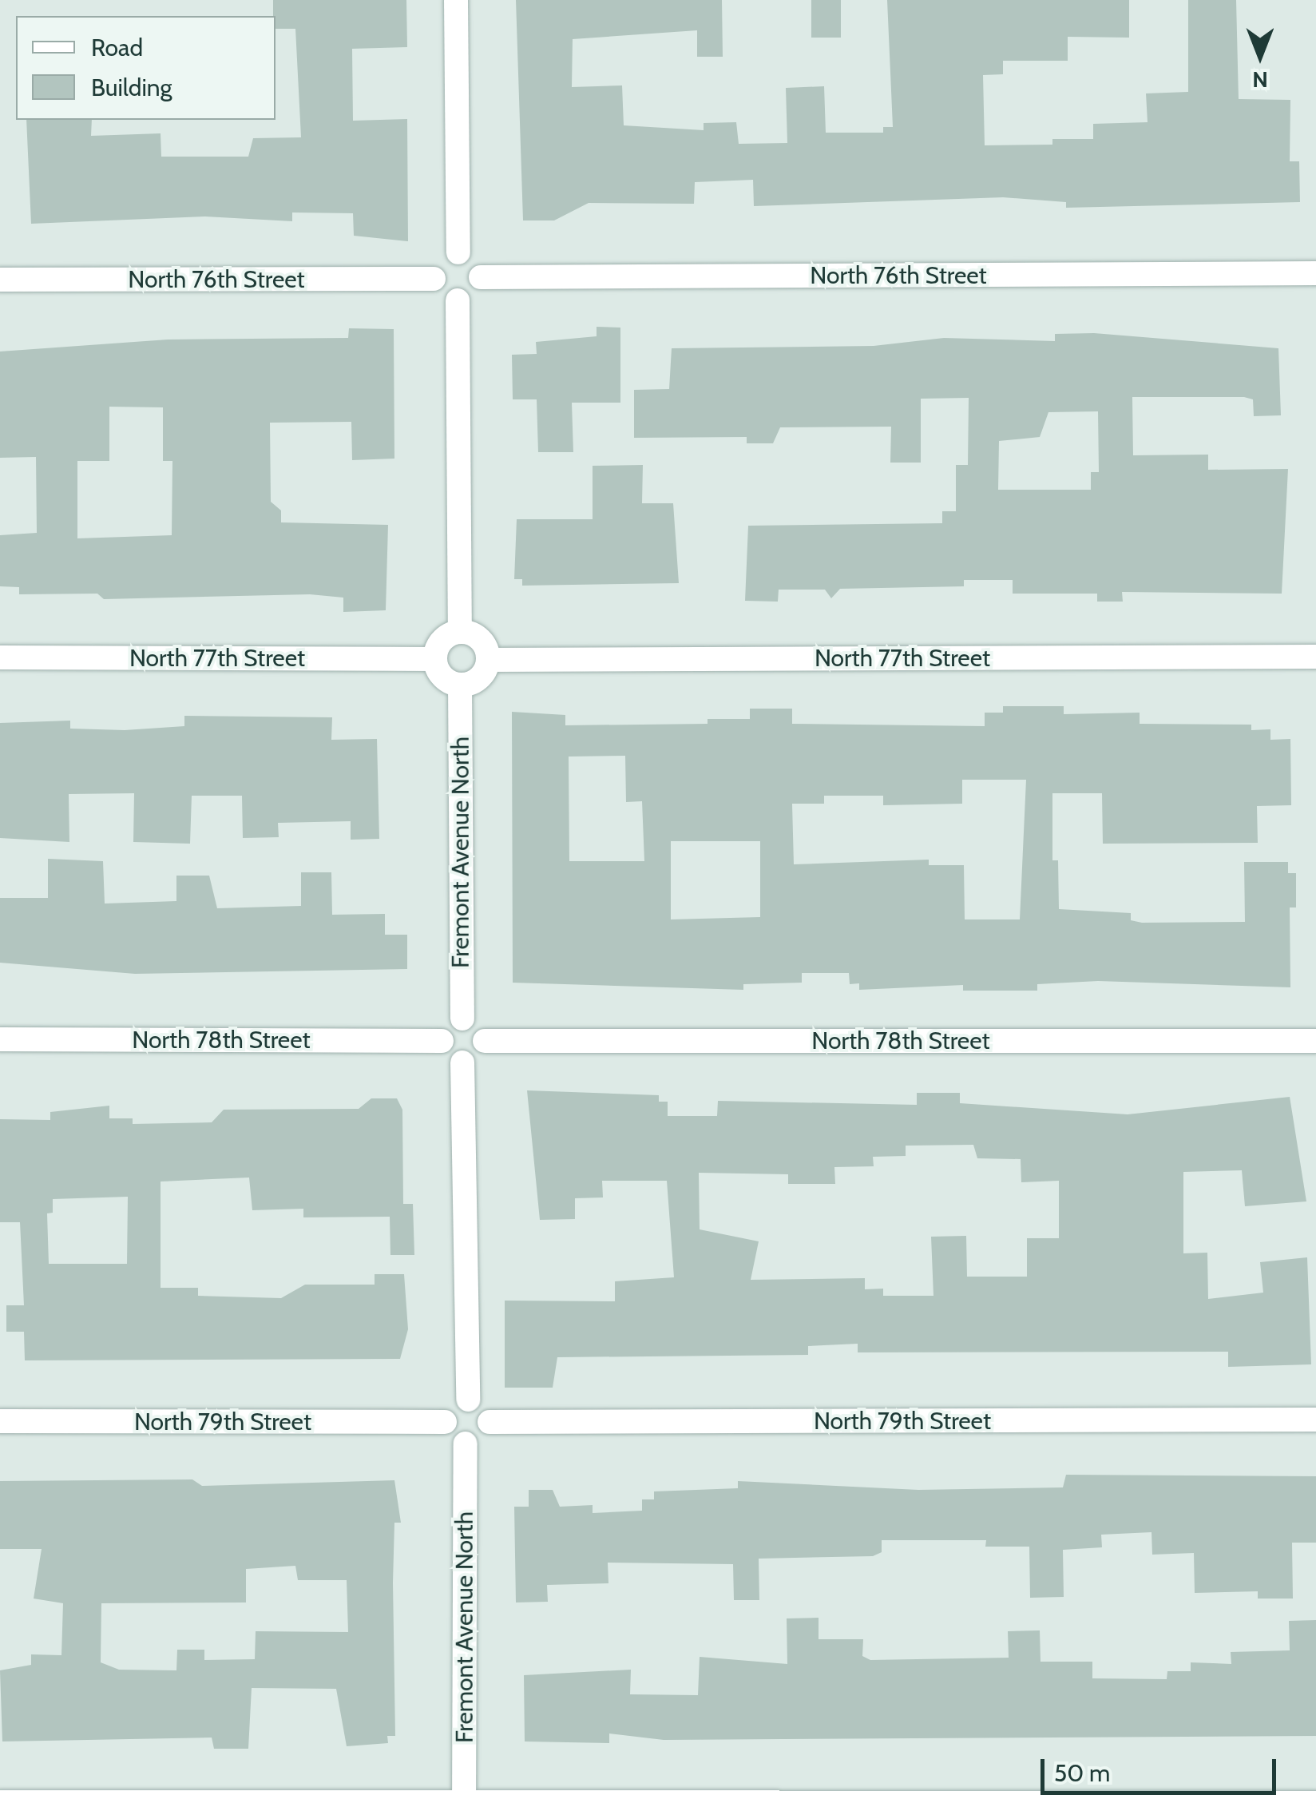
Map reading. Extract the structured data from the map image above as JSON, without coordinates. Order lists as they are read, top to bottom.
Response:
{
  "streets": {
    "street": [
      "North 76th Street",
      "North 77th Street",
      "Fremont Avenue North",
      "North 78th Street",
      "North 79th Street"
    ]
  },
  "crossings": [
    ["North 77th Street", "Fremont Avenue North"],
    ["Fremont Avenue North", "North 78th Street"],
    ["Fremont Avenue North", "North 79th Street"]
  ],
  "legend": ["Road", "Building"],
  "scale_bar": "50 m",
  "north": "bottom"
}
